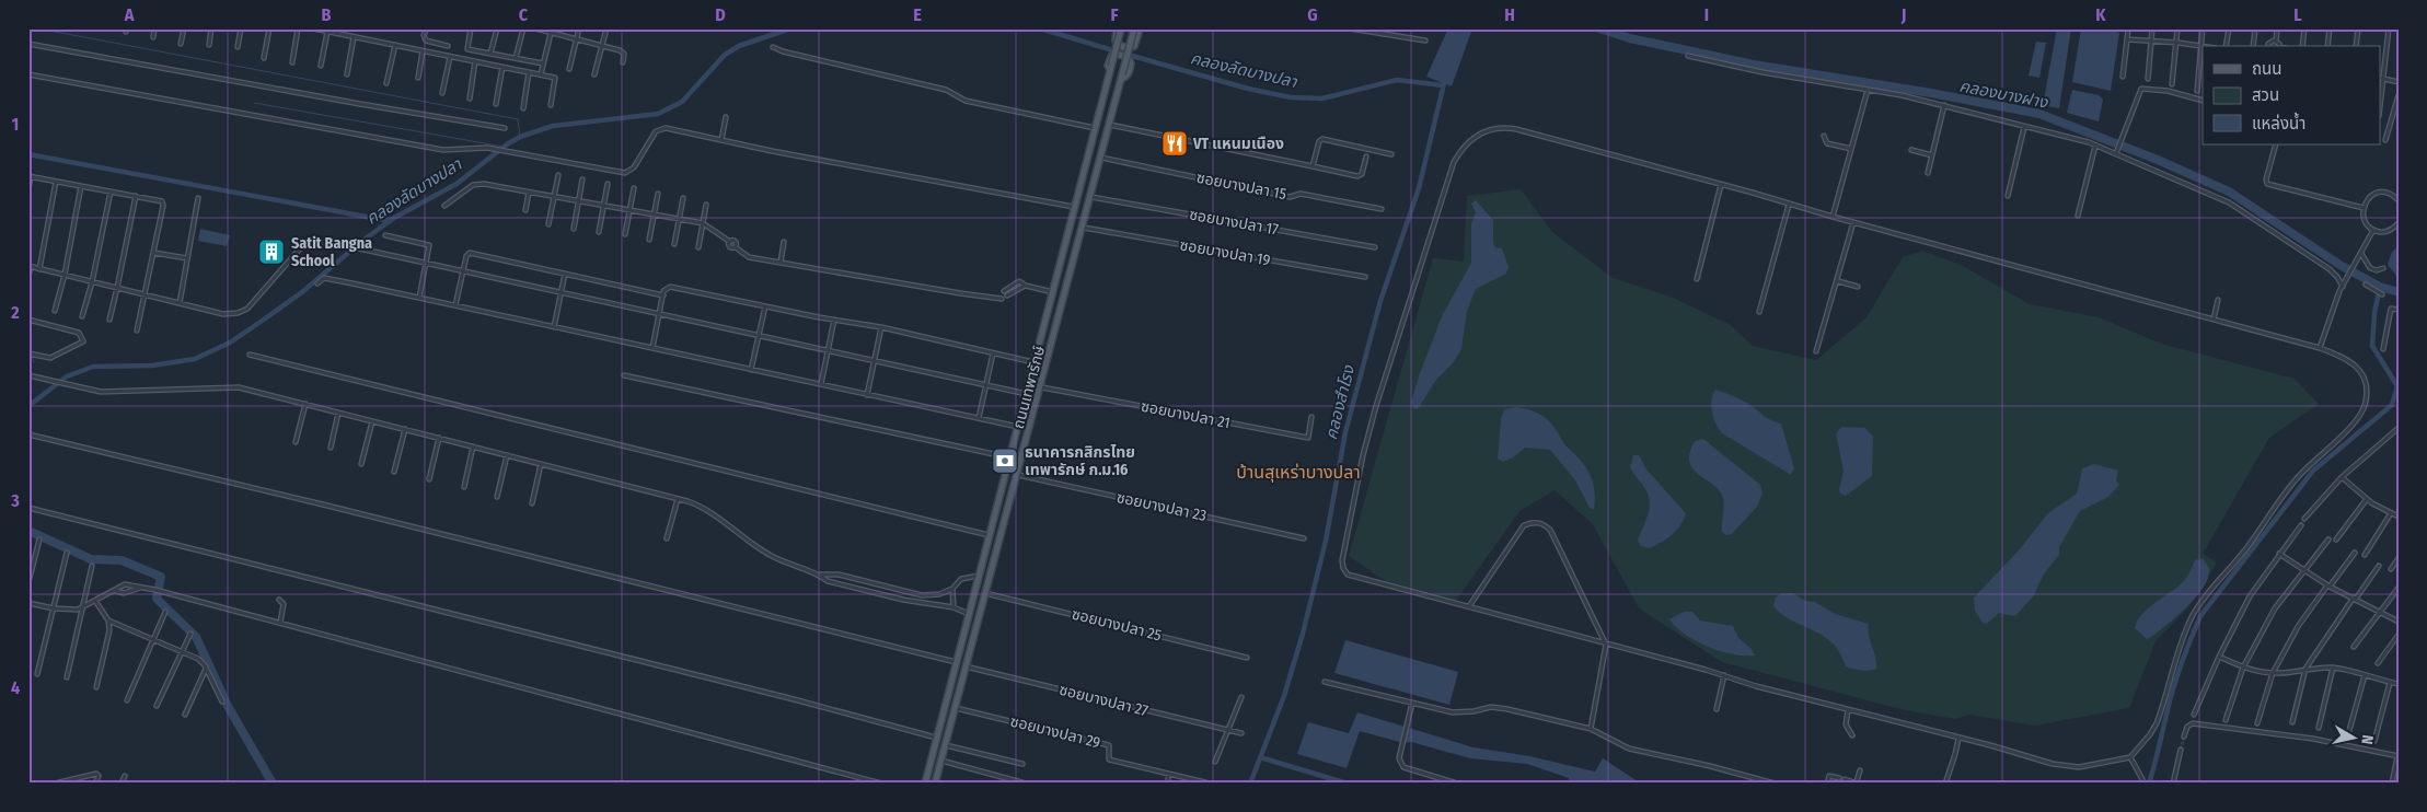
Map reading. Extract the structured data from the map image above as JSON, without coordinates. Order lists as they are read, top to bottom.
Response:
{
  "streets": {
    "main road": ["ถนนเทพารักษ์"],
    "street": [
      "ซอยบางปลา 15",
      "ซอยบางปลา 17",
      "ซอยบางปลา 19",
      "ซอยบางปลา 21",
      "ซอยบางปลา 23",
      "ซอยบางปลา 25",
      "ซอยบางปลา 27",
      "ซอยบางปลา 29"
    ]
  },
  "crossings": [
    ["ซอยบางปลา 15", "ถนนเทพารักษ์"],
    ["ซอยบางปลา 17", "ถนนเทพารักษ์"],
    ["ซอยบางปลา 19", "ถนนเทพารักษ์"],
    ["ถนนเทพารักษ์", "ซอยบางปลา 21"],
    ["ถนนเทพารักษ์", "ซอยบางปลา 23"],
    ["ถนนเทพารักษ์", "ซอยบางปลา 25"],
    ["ถนนเทพารักษ์", "ซอยบางปลา 27"],
    ["ถนนเทพารักษ์", "ซอยบางปลา 29"]
  ],
  "districts": ["บ้านสุเหร่าบางปลา"],
  "water": ["คลองลัดบางปลา", "คลองบางฝาง", "คลองสำโรง"],
  "places": {
    "restaurant": ["VT แหนมเนือง"],
    "building": ["Satit Bangna School"],
    "bank": ["ธนาคารกสิกรไทย เทพารักษ์ ก.ม.16"]
  },
  "legend": ["ถนน", "สวน", "แหล่งน้ำ"],
  "north": "right",
  "grid": {
    "columns": [
      "A",
      "B",
      "C",
      "D",
      "E",
      "F",
      "G",
      "H",
      "I",
      "J",
      "K",
      "L"
    ],
    "rows": [
      "1",
      "2",
      "3",
      "4"
    ]
  }
}
